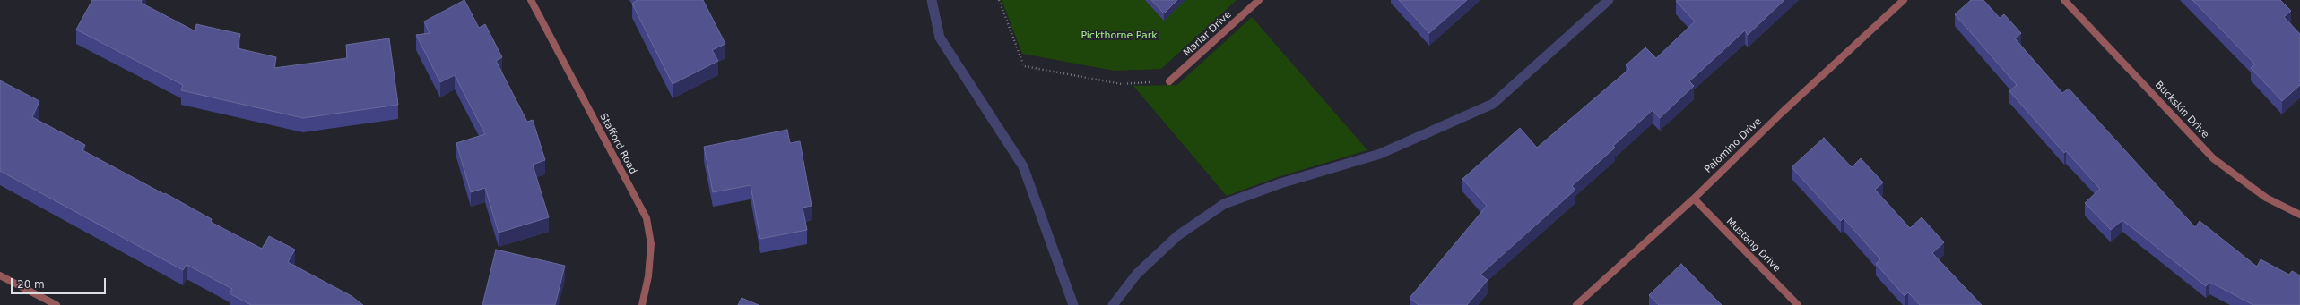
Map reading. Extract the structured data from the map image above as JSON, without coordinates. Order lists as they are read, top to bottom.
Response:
{
  "streets": {
    "street": [
      "Marlar Drive",
      "Buckskin Drive",
      "Stafford Road",
      "Palomino Drive",
      "Mustang Drive"
    ]
  },
  "crossings": [
    ["Palomino Drive", "Mustang Drive"]
  ],
  "parks": ["Pickthorne Park"],
  "scale_bar": "20 m"
}
